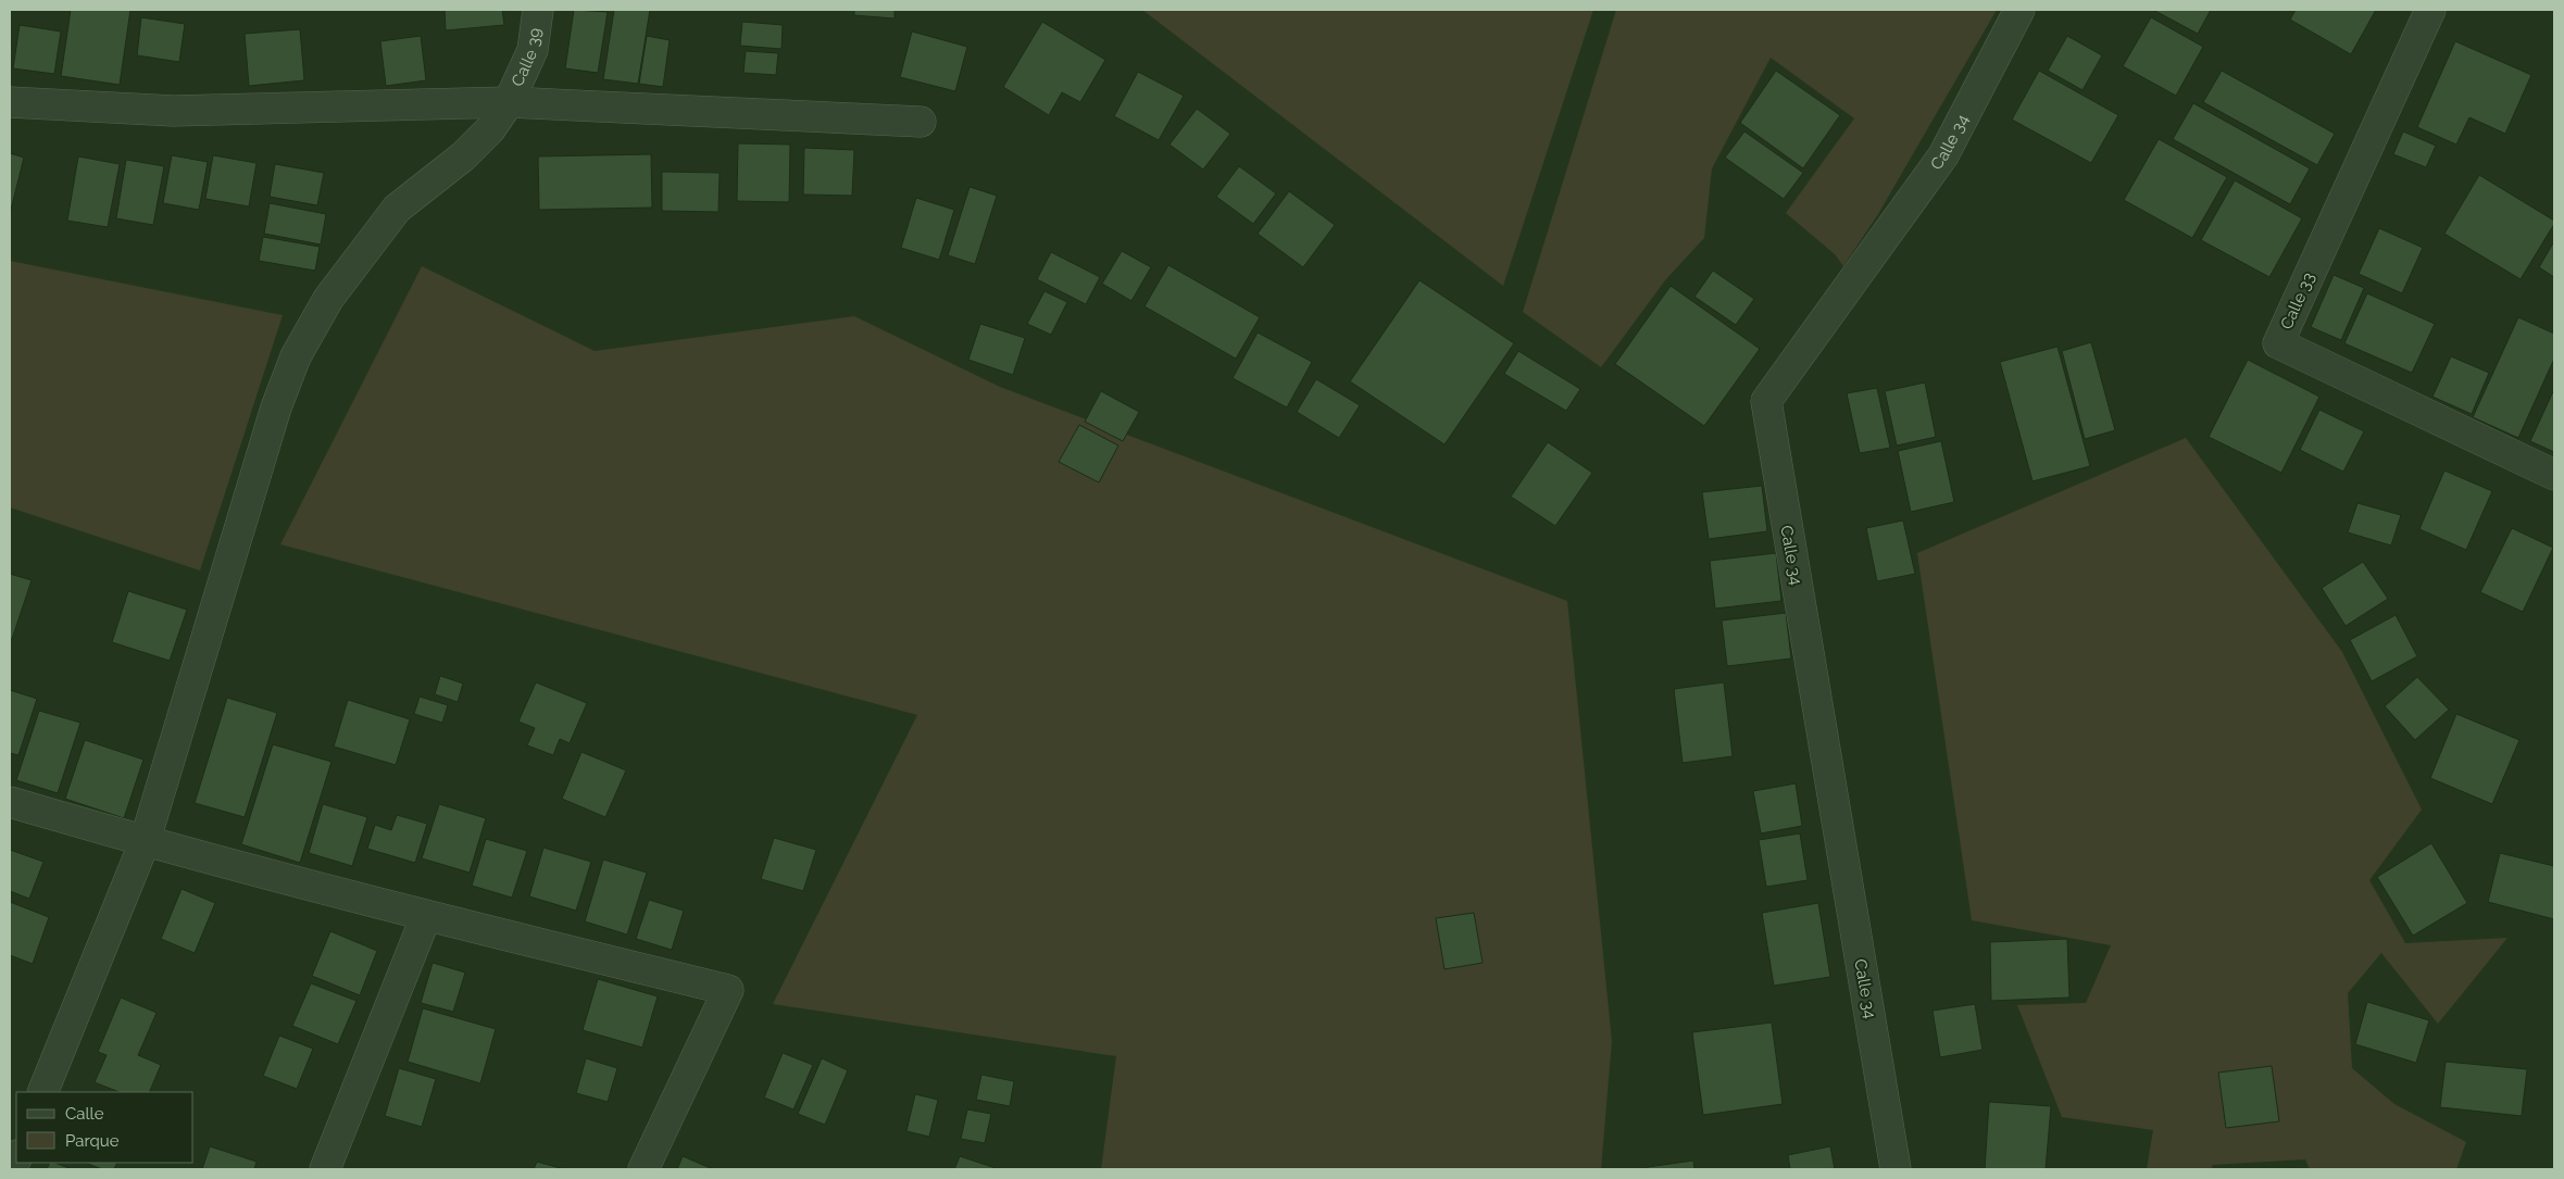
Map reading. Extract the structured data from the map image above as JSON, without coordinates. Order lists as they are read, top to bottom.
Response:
{
  "streets": {
    "street": ["Calle 39", "Calle 34", "Calle 33"]
  },
  "legend": ["Calle", "Parque"]
}
